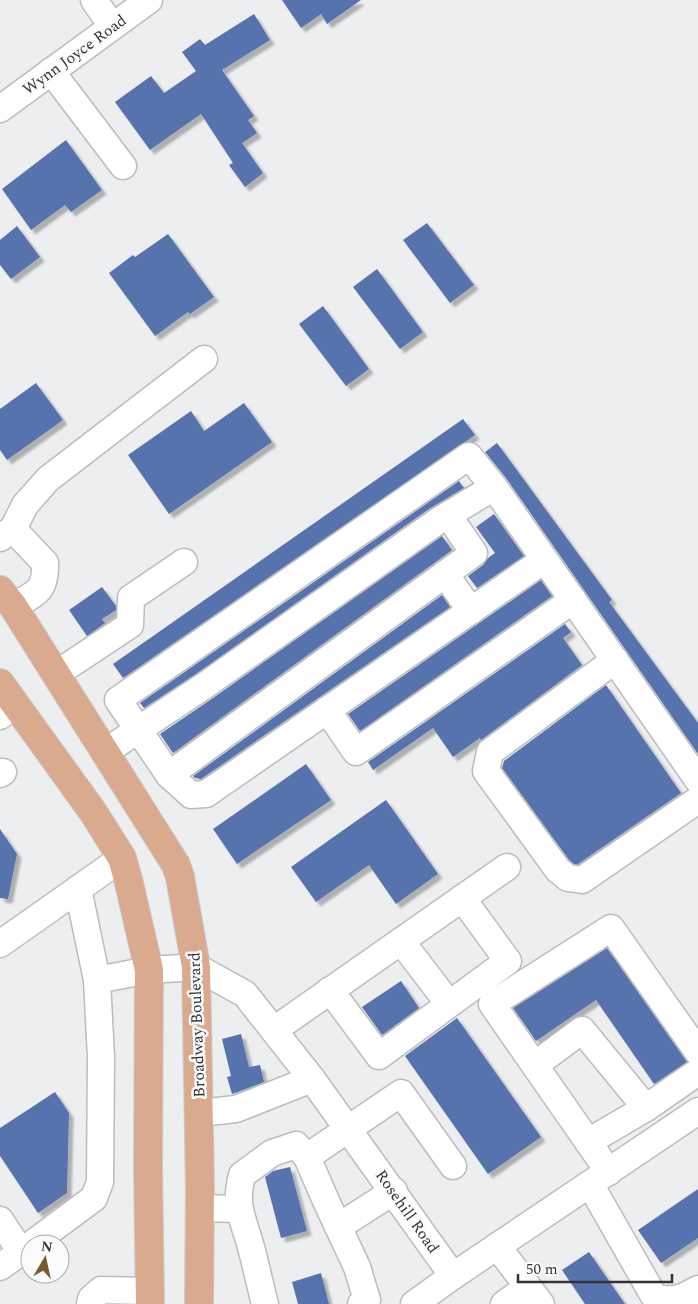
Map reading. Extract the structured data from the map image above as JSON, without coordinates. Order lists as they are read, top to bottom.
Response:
{
  "streets": {
    "main road": ["Broadway Boulevard"],
    "street": ["Wynn Joyce Road", "Rosehill Road"]
  },
  "crossings": [
    ["Broadway Boulevard", "Rosehill Road"]
  ],
  "scale_bar": "50 m",
  "north": "top"
}
